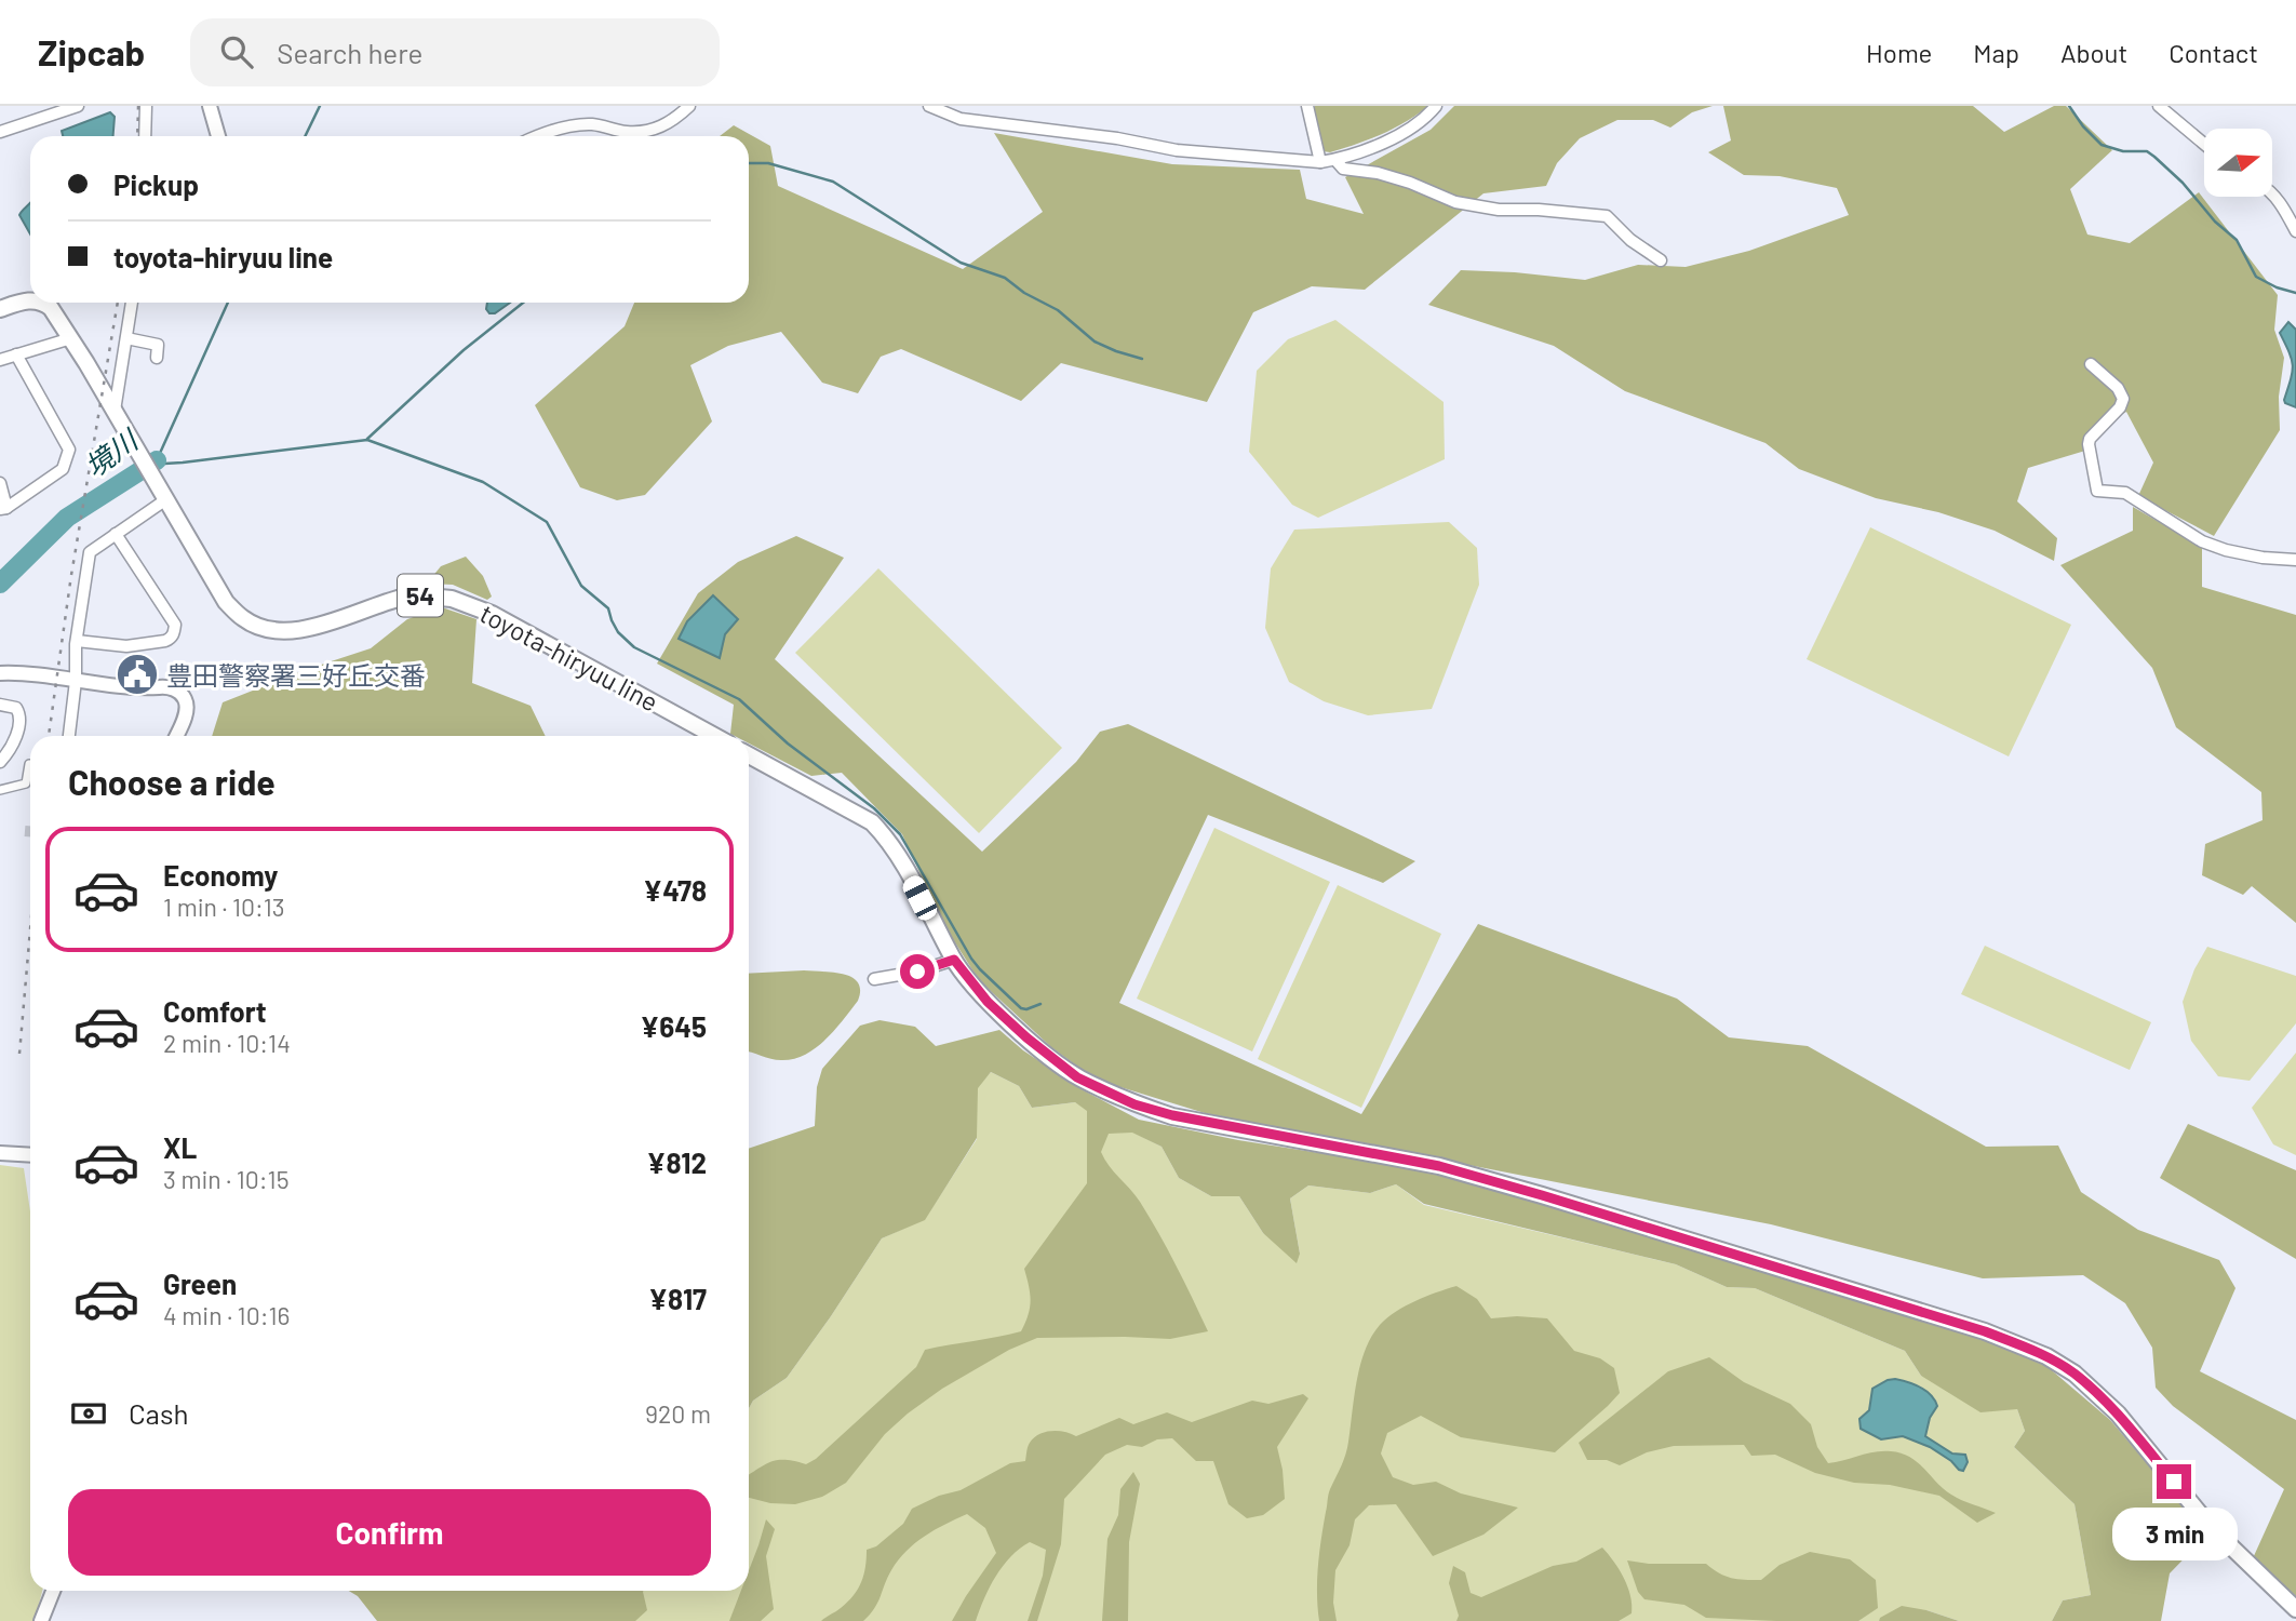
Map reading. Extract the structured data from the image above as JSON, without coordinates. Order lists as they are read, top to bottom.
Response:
{
  "streets": {
    "main road": ["54", "toyota-hiryuu line"]
  },
  "water": ["境川"],
  "places": {
    "public building": ["豊田警察署三好丘交番"]
  },
  "north": "right",
  "page": {
    "header": "Zipcab",
    "search": "Search here",
    "nav": [
      "Home",
      "Map",
      "About",
      "Contact"
    ],
    "banner": ["Pickup", "toyota-hiryuu line"],
    "heading": "Choose a ride",
    "list": [
      {
        "name": "Economy",
        "note": "1 min · 10:13",
        "value": "¥478"
      },
      {
        "name": "Comfort",
        "note": "2 min · 10:14",
        "value": "¥645"
      },
      {
        "name": "XL",
        "note": "3 min · 10:15",
        "value": "¥812"
      },
      {
        "name": "Green",
        "note": "4 min · 10:16",
        "value": "¥817"
      }
    ],
    "pay": ["Cash", "920 m"],
    "buttons": "Confirm",
    "bubble": "3 min"
  }
}
